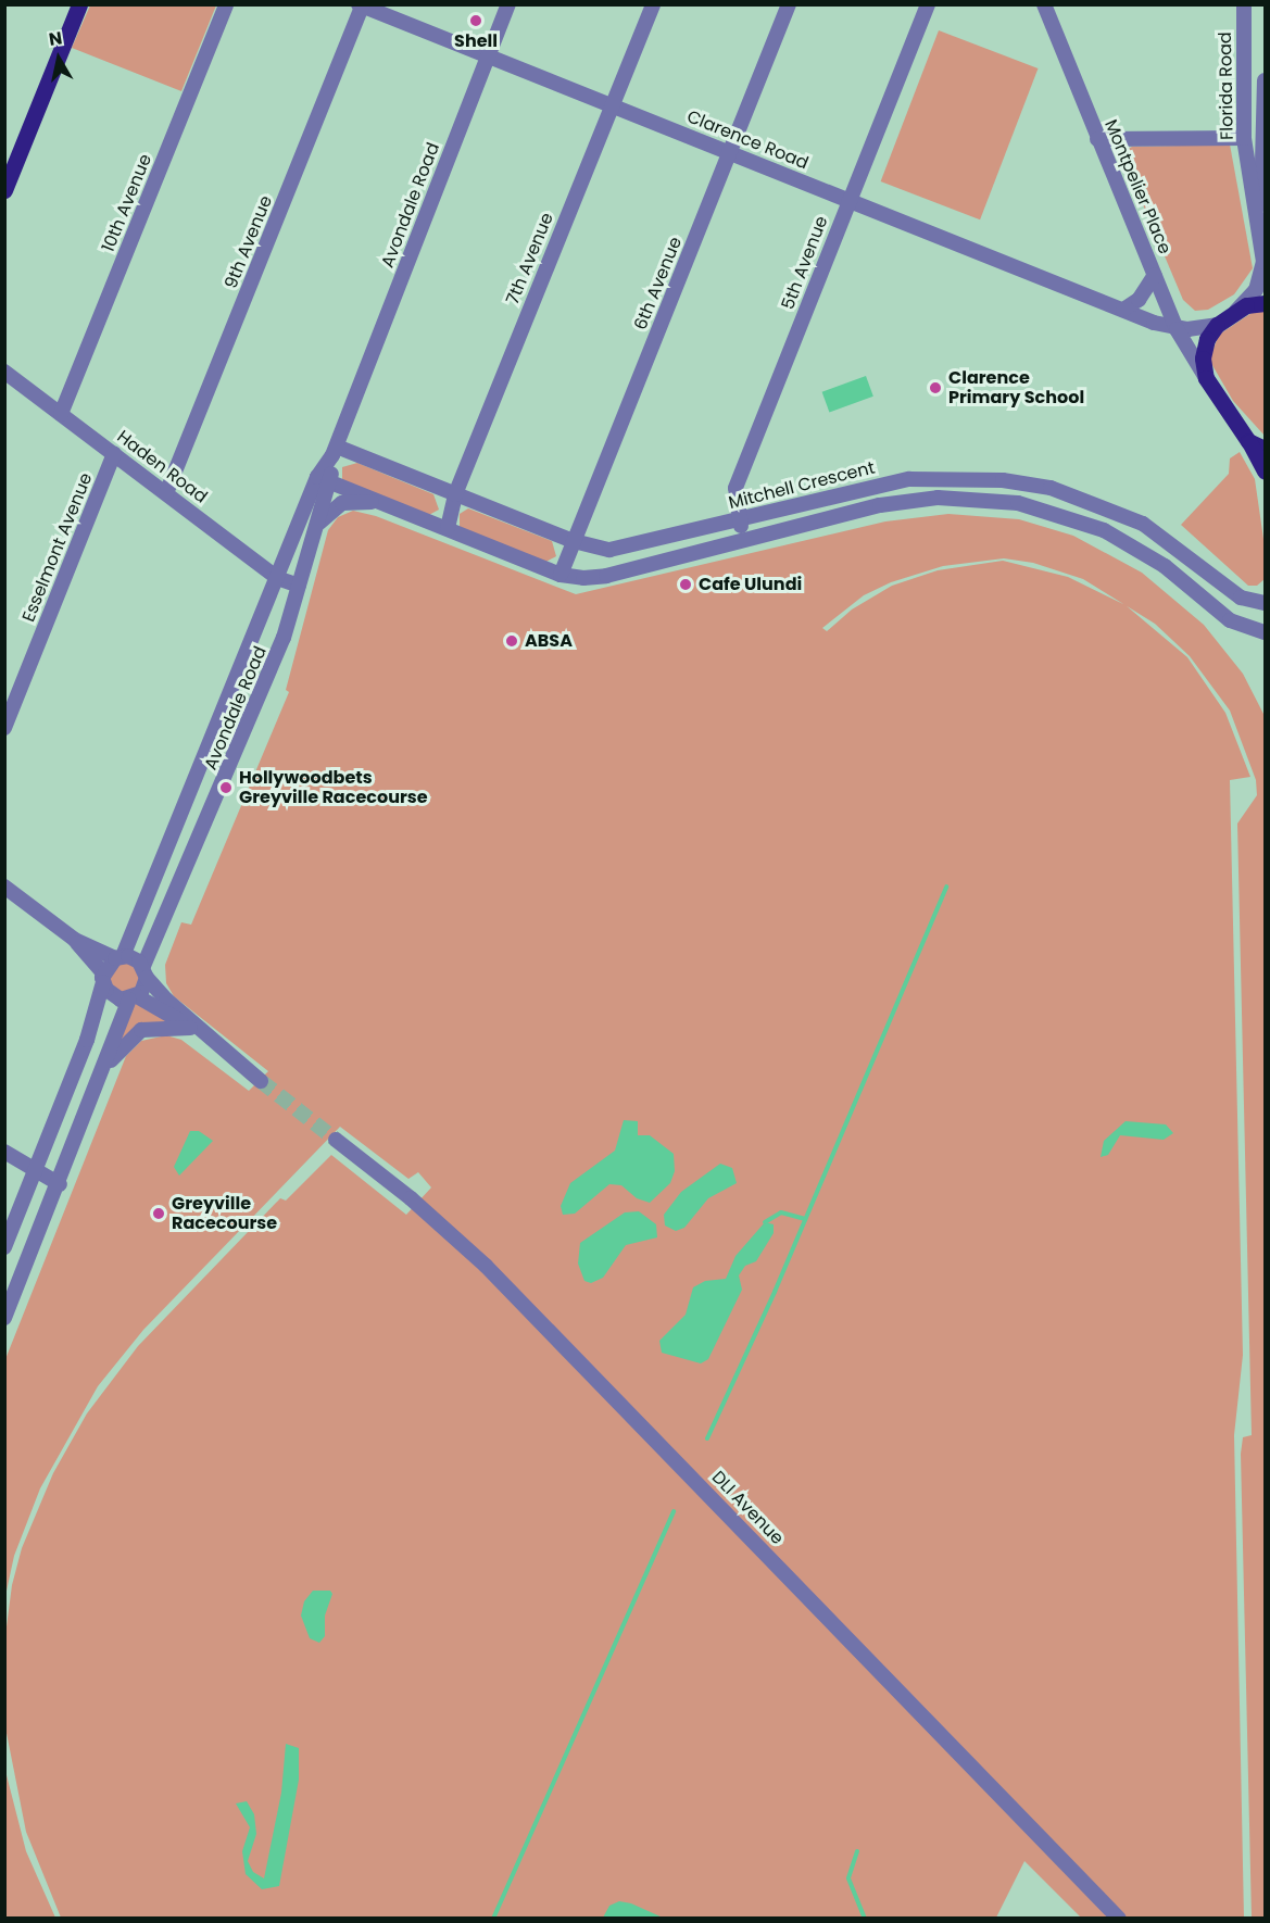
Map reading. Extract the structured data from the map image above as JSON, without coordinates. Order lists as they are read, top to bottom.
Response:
{
  "streets": {
    "street": [
      "Florida Road",
      "Clarence Road",
      "Montpelier Place",
      "10th Avenue",
      "Avondale Road",
      "9th Avenue",
      "7th Avenue",
      "5th Avenue",
      "6th Avenue",
      "Haden Road",
      "Mitchell Crescent",
      "Esselmont Avenue",
      "DLI Avenue"
    ]
  },
  "crossings": [
    ["Clarence Road", "Montpelier Place"],
    ["Clarence Road", "Avondale Road"],
    ["Clarence Road", "9th Avenue"],
    ["Clarence Road", "7th Avenue"],
    ["Clarence Road", "5th Avenue"],
    ["Clarence Road", "6th Avenue"],
    ["10th Avenue", "Haden Road"],
    ["Avondale Road", "Haden Road"],
    ["Avondale Road", "Mitchell Crescent"],
    ["9th Avenue", "Haden Road"],
    ["7th Avenue", "Mitchell Crescent"],
    ["5th Avenue", "Mitchell Crescent"],
    ["6th Avenue", "Mitchell Crescent"],
    ["Haden Road", "Esselmont Avenue"]
  ],
  "places": [
    "Shell",
    "Clarence Primary School",
    "Cafe Ulundi",
    "ABSA",
    "Hollywoodbets Greyville Racecourse",
    "Greyville Racecourse"
  ],
  "north": "top"
}
